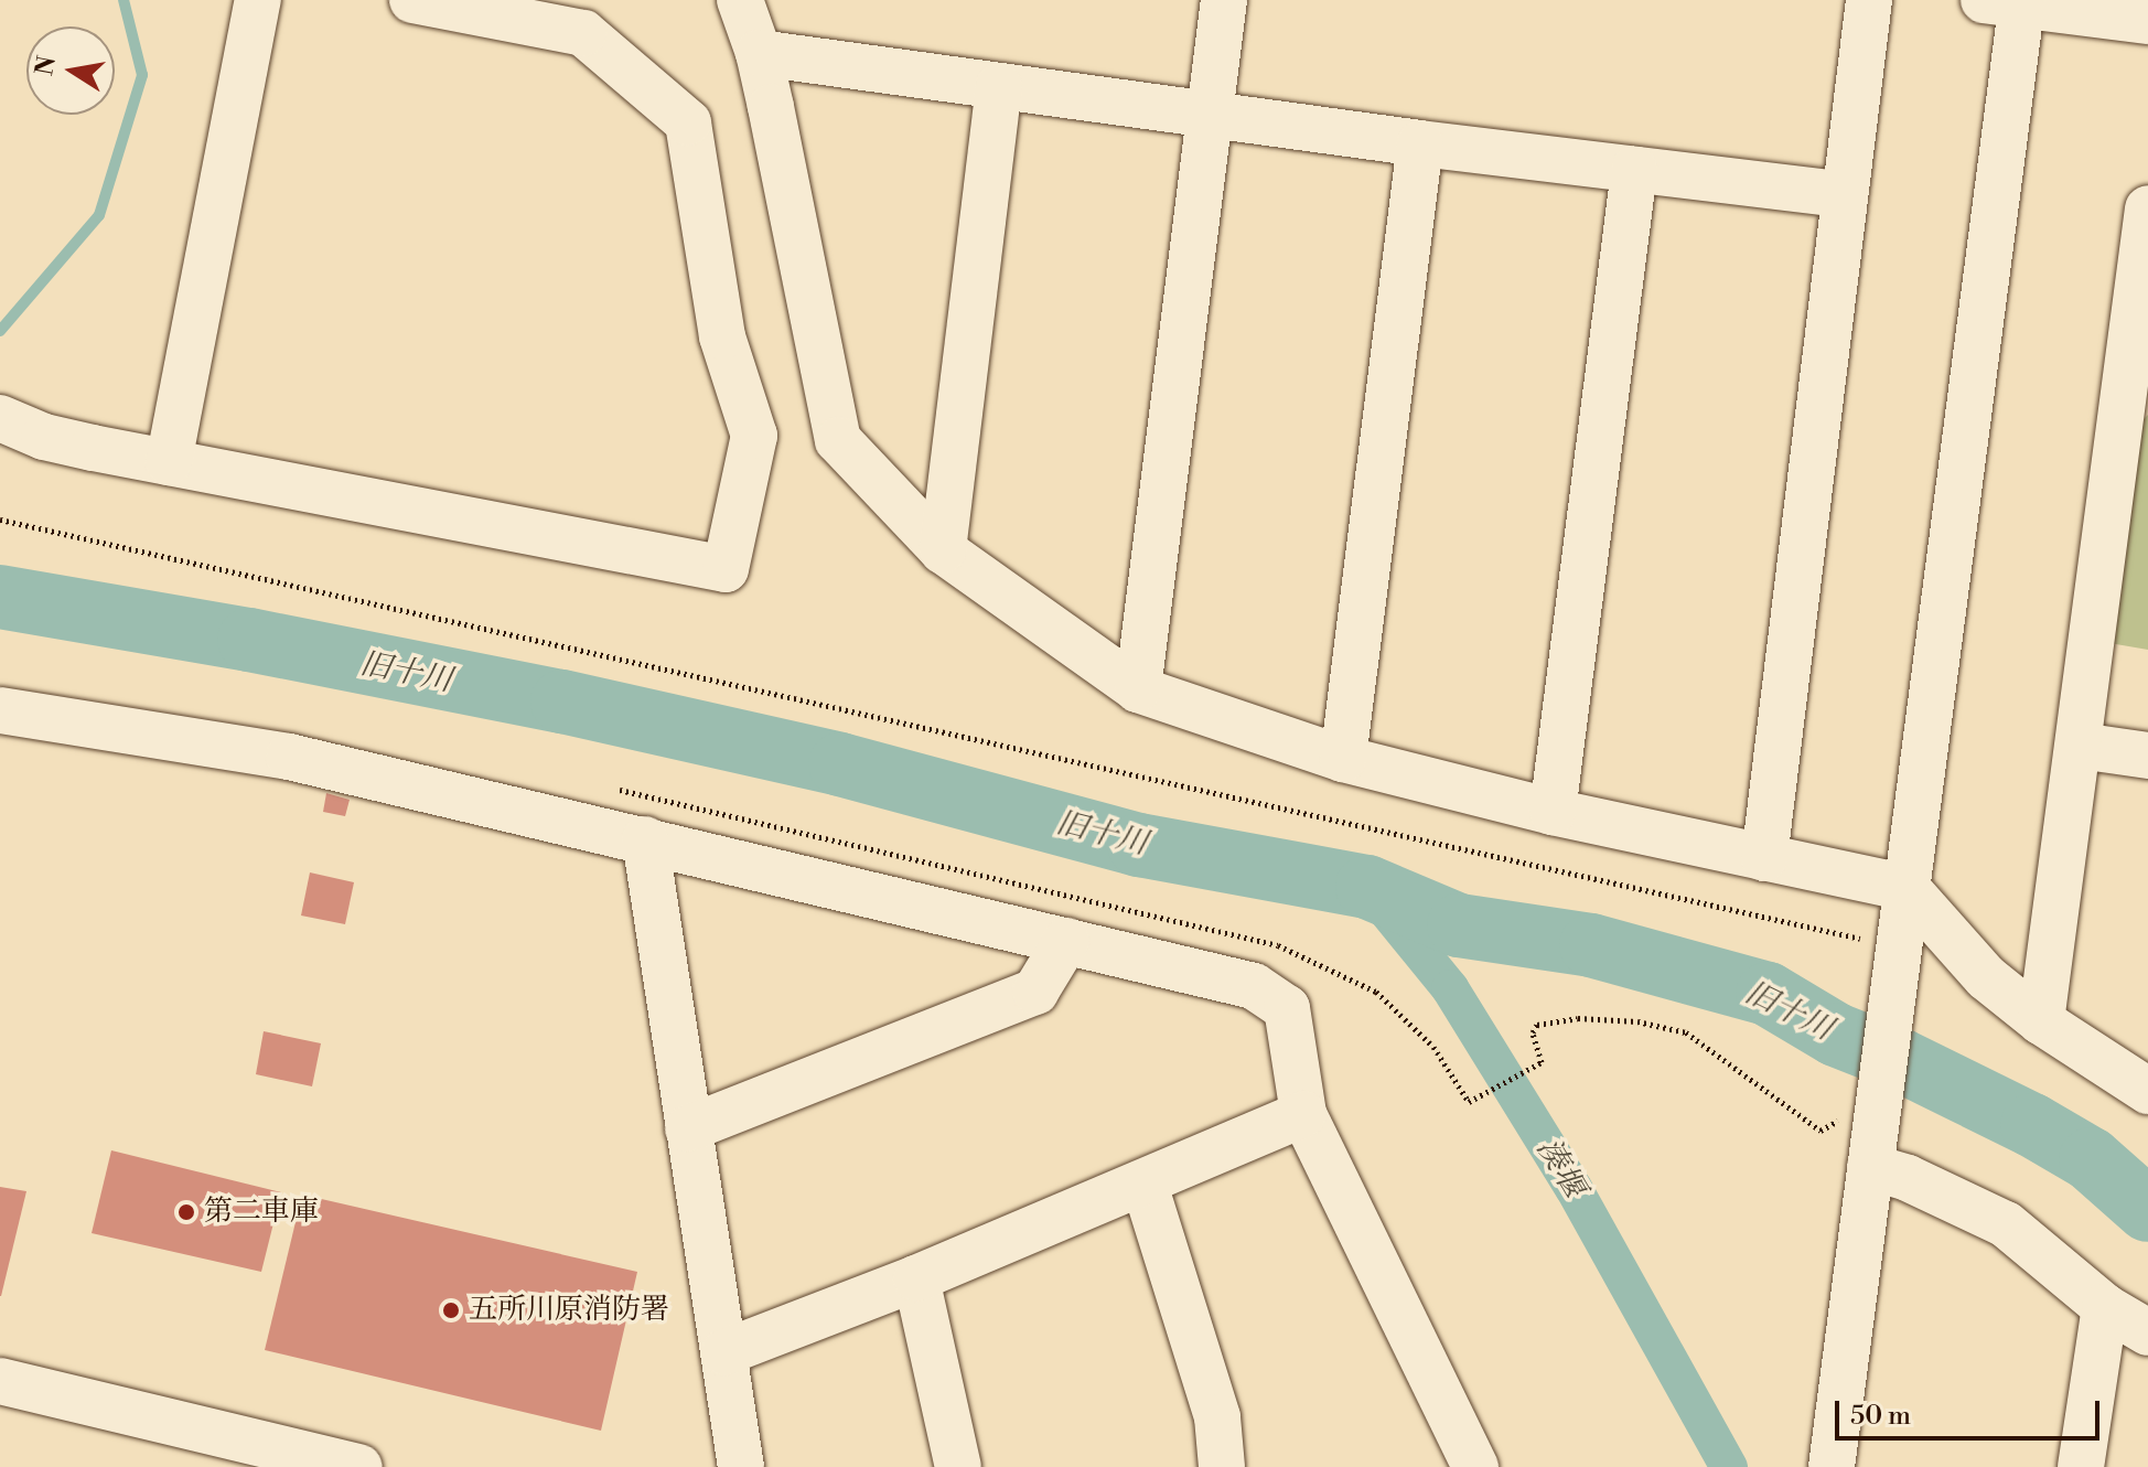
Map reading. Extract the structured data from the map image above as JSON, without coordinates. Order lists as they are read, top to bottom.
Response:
{
  "water": ["旧十川", "湊堰"],
  "places": ["第二車庫", "五所川原消防署"],
  "scale_bar": "50 m",
  "north": "left"
}
